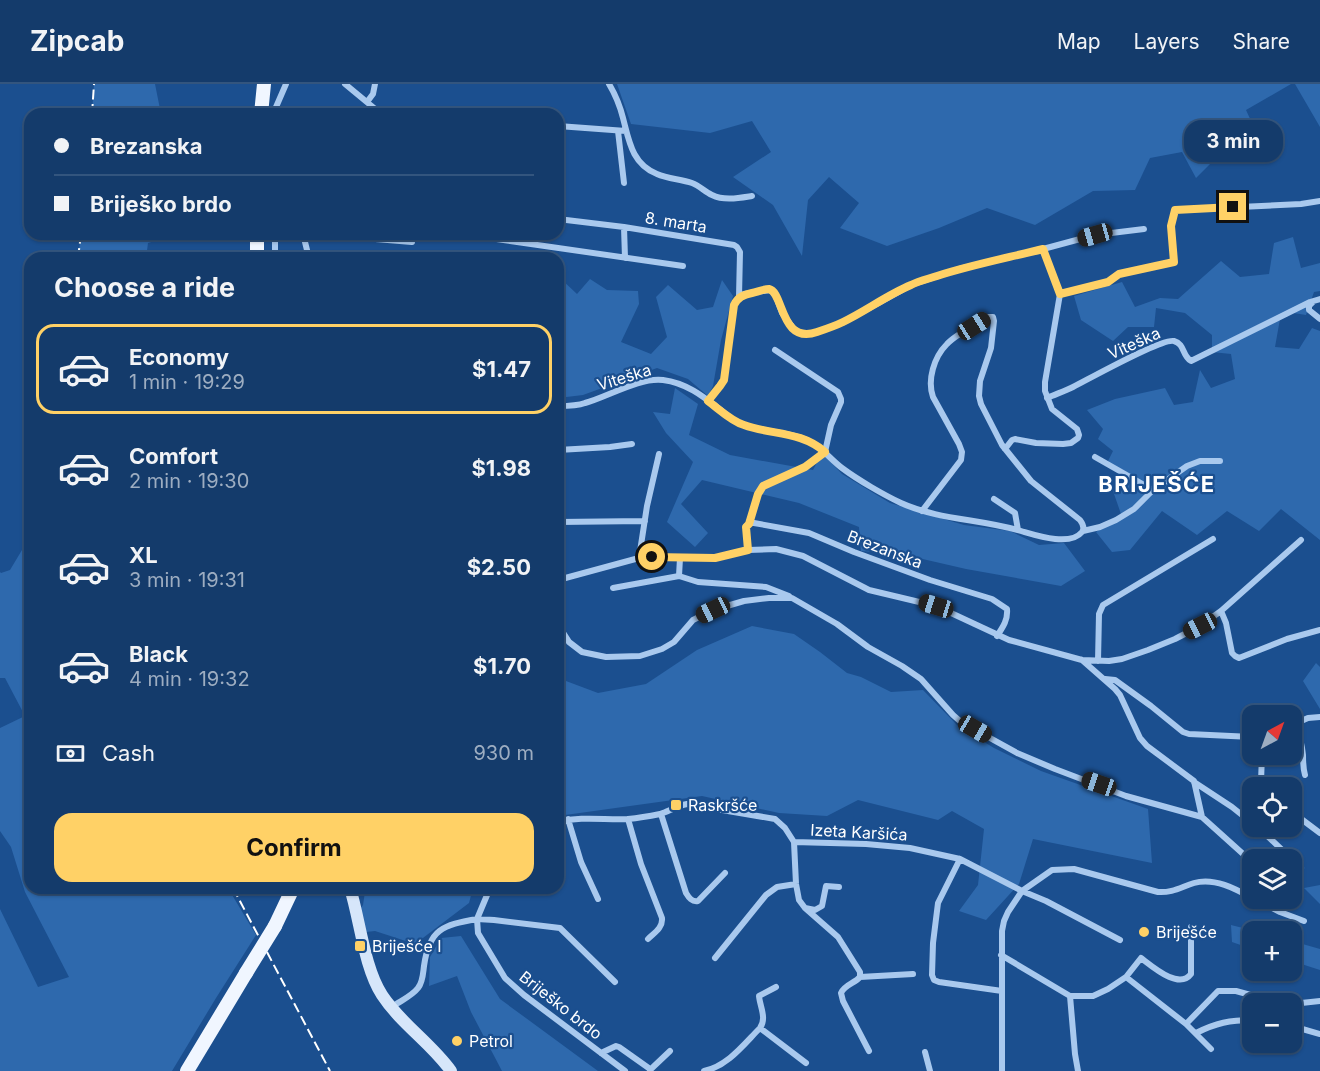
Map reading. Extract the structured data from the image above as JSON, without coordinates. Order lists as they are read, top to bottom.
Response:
{
  "streets": {
    "street": [
      "8. marta",
      "Viteška",
      "Brezanska",
      "Izeta Karšića",
      "Briješko brdo"
    ]
  },
  "districts": ["BRIJEŠĆE"],
  "places": {
    "transit": ["Raskršće", "Briješće I"],
    "other": ["Briješće", "Petrol"]
  },
  "north": "top right",
  "page": {
    "header": "Zipcab",
    "nav": ["Map", "Layers", "Share"],
    "banner": ["Brezanska", "Briješko brdo"],
    "bubble": "3 min",
    "heading": "Choose a ride",
    "list": [
      {
        "name": "Economy",
        "note": "1 min · 19:29",
        "value": "$1.47"
      },
      {
        "name": "Comfort",
        "note": "2 min · 19:30",
        "value": "$1.98"
      },
      {
        "name": "XL",
        "note": "3 min · 19:31",
        "value": "$2.50"
      },
      {
        "name": "Black",
        "note": "4 min · 19:32",
        "value": "$1.70"
      }
    ],
    "map_buttons": ["+", "−"],
    "pay": ["Cash", "930 m"],
    "buttons": "Confirm"
  }
}
